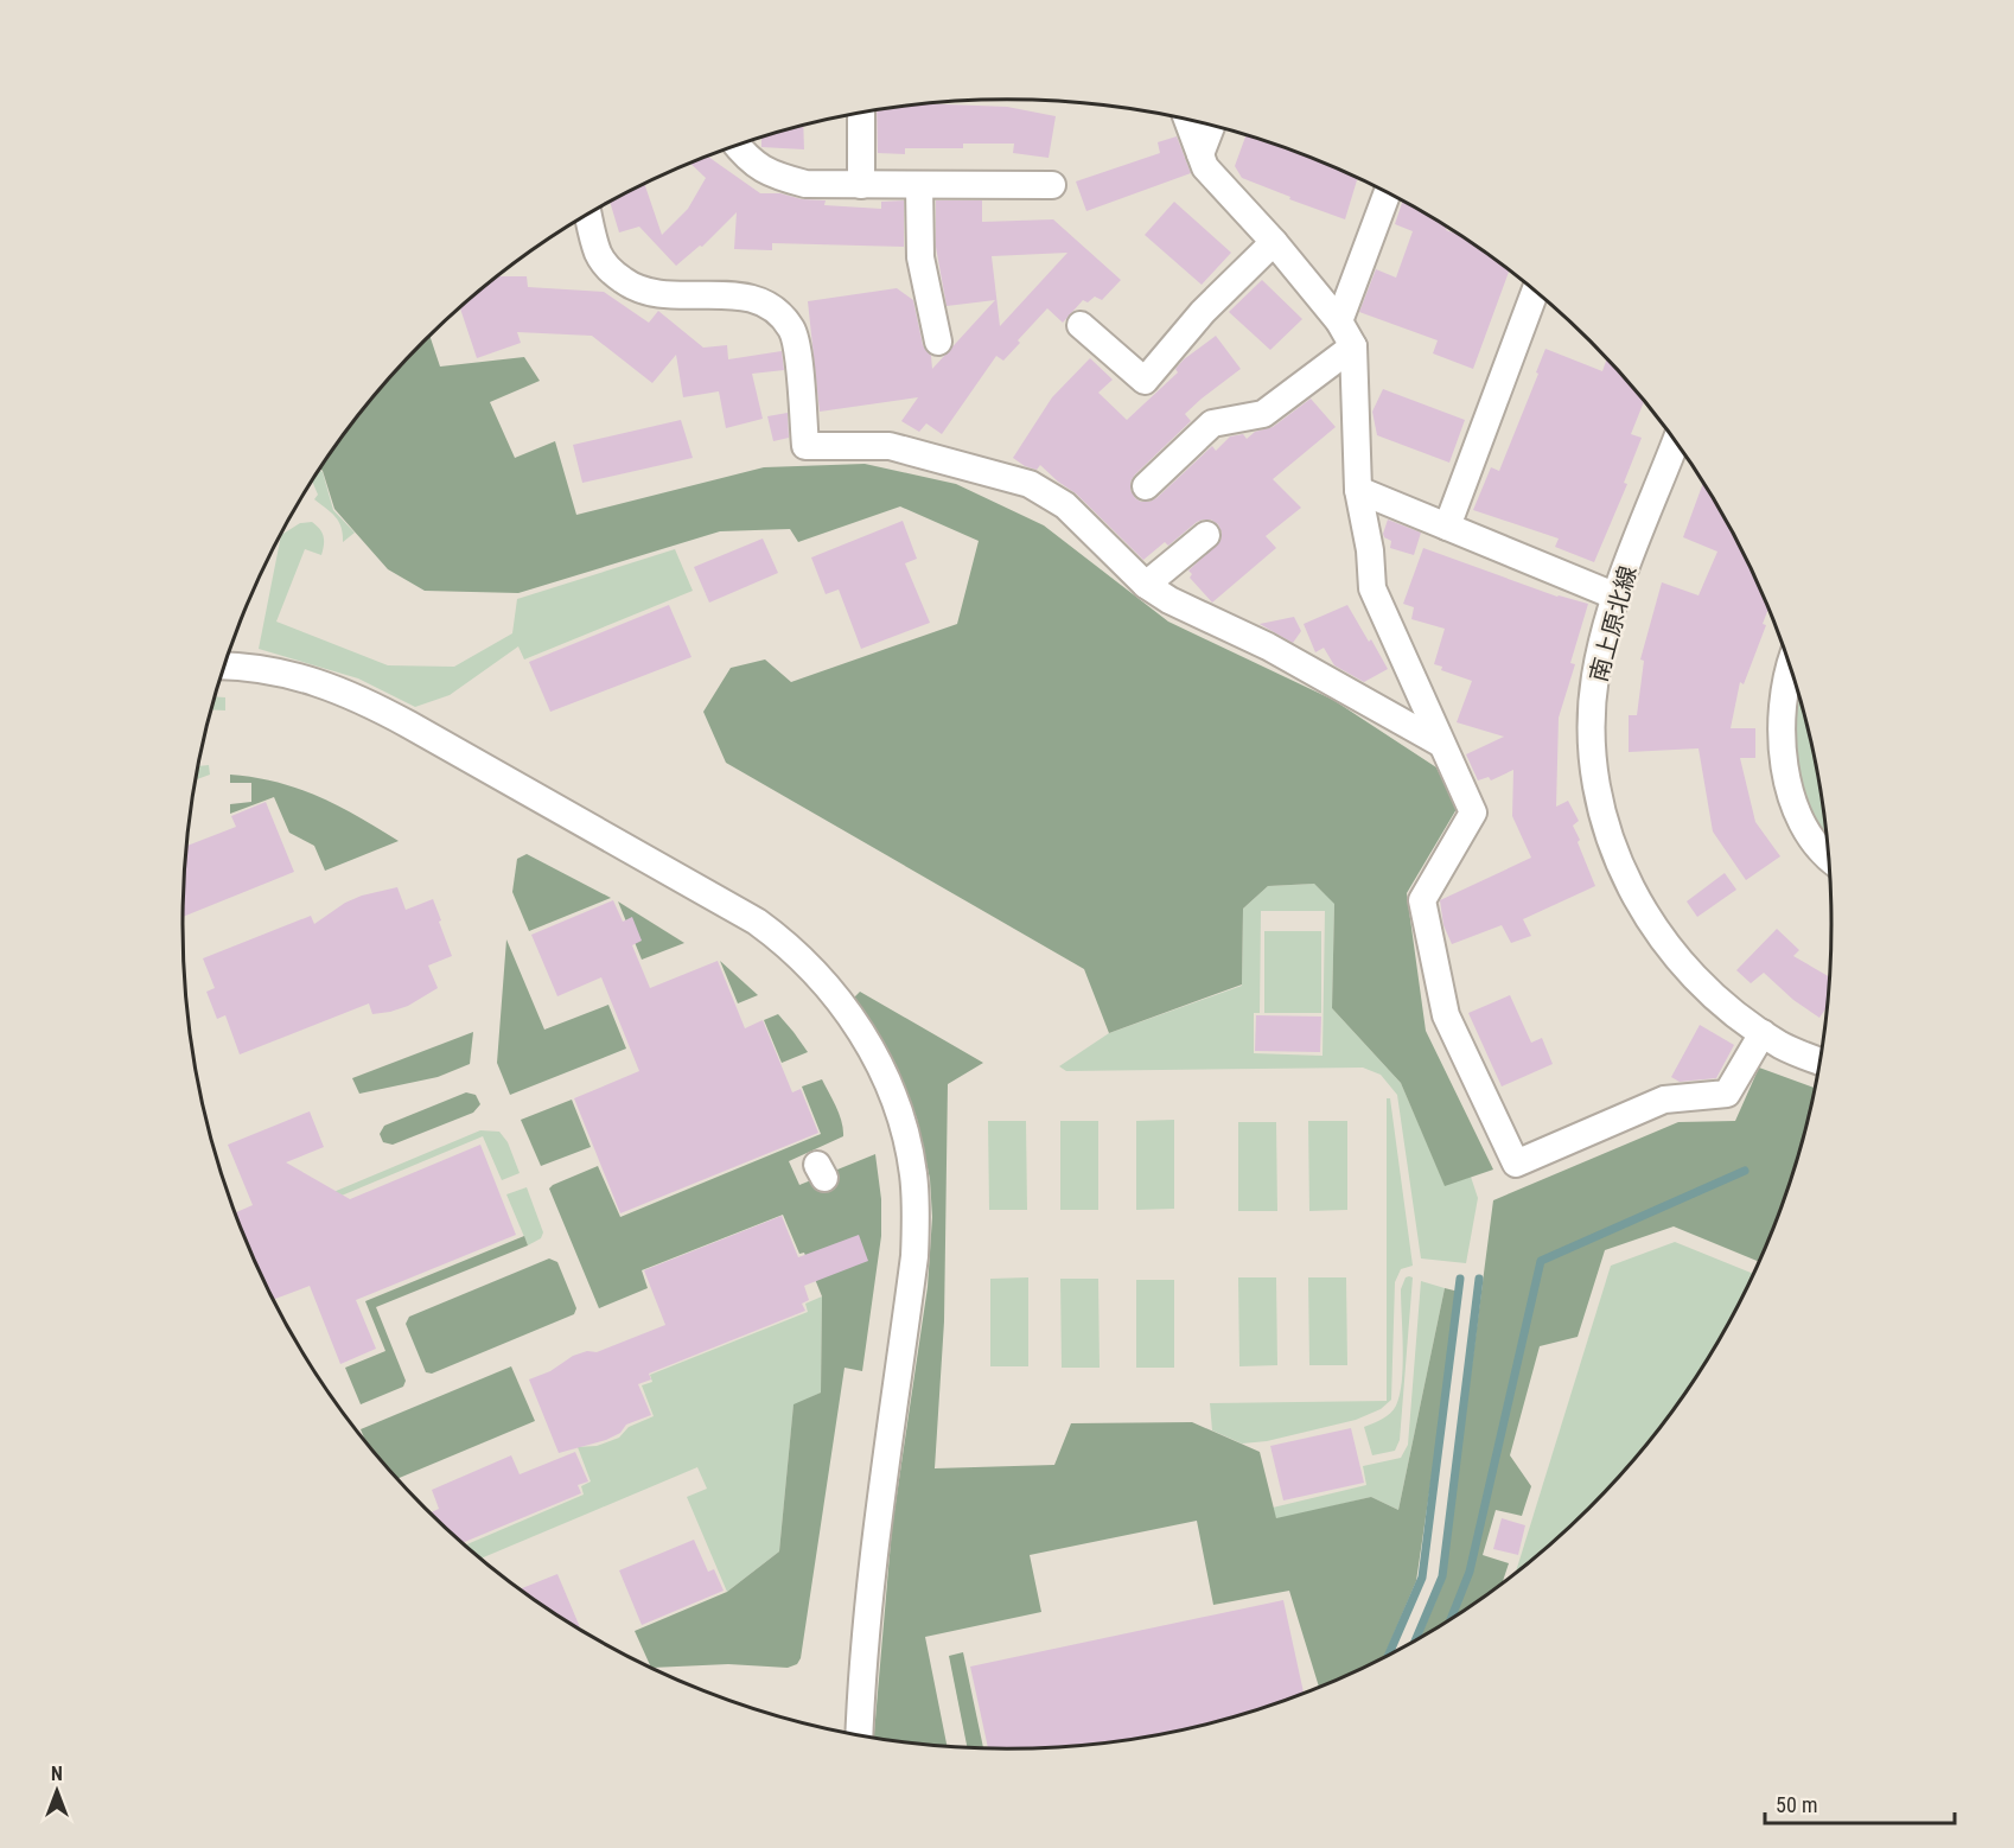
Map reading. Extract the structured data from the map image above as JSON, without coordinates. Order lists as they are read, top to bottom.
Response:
{
  "streets": {
    "street": ["南上原北線"]
  },
  "scale_bar": "50 m",
  "north": "top"
}
